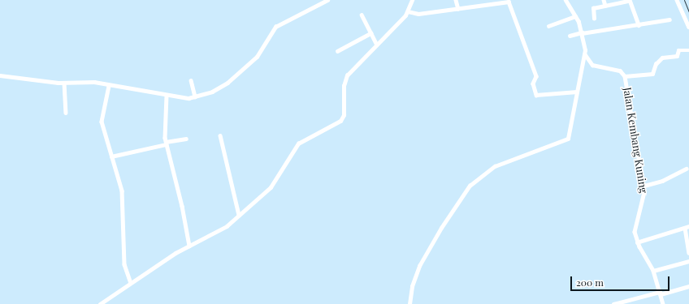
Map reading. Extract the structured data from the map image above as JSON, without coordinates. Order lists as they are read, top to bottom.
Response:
{
  "streets": {
    "street": ["Jalan Kembang Kuning"]
  },
  "scale_bar": "200 m"
}
